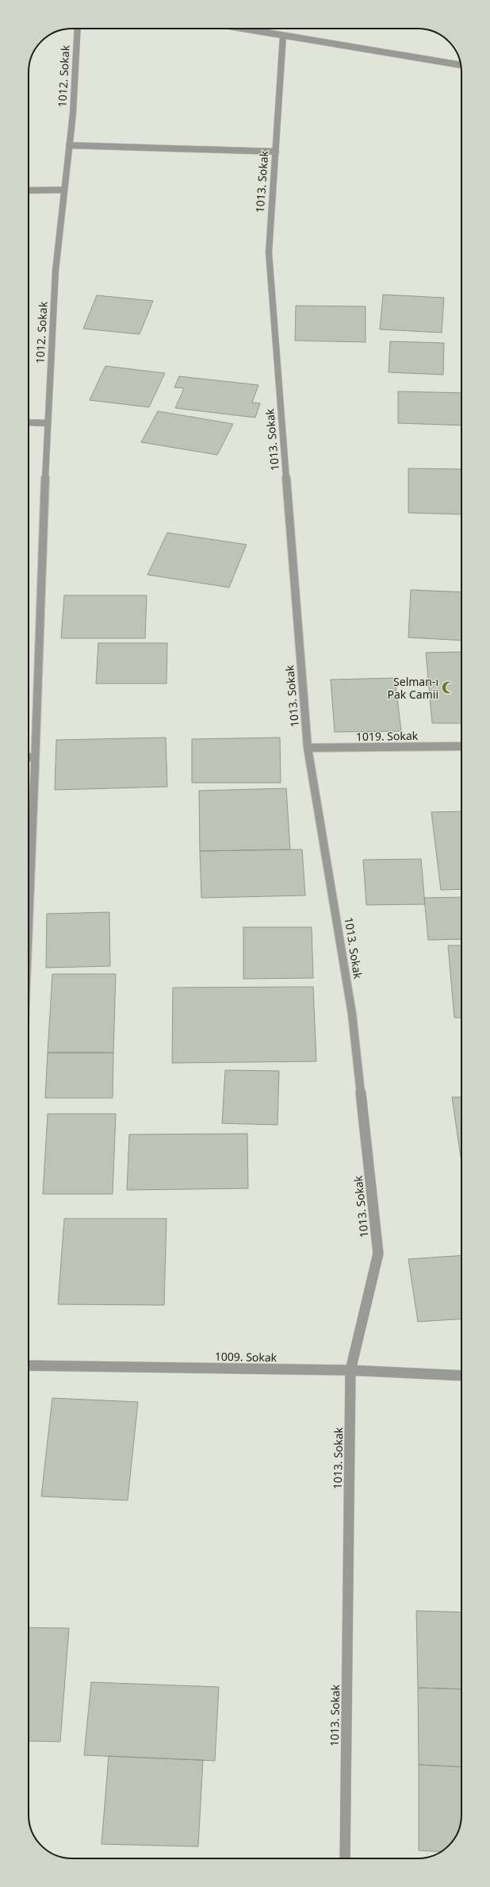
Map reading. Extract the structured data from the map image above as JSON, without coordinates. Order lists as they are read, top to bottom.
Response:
{
  "streets": {
    "street": [
      "1012. Sokak",
      "1013. Sokak",
      "1019. Sokak",
      "1009. Sokak"
    ]
  },
  "crossings": [
    ["1013. Sokak", "1019. Sokak"],
    ["1013. Sokak", "1009. Sokak"]
  ],
  "places": {
    "mosque": ["Selman-ı Pak Camii"]
  }
}
